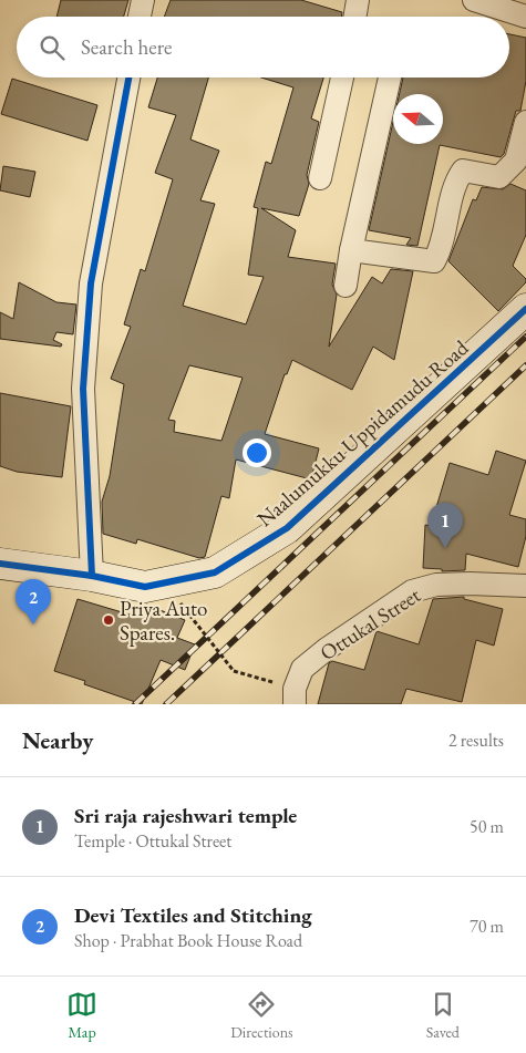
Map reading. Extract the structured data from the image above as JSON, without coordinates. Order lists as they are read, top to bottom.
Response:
{
  "streets": {
    "street": ["Naalumukku Uppidamudu Road", "Ottukal Street"]
  },
  "places": ["Priya Auto Spares."],
  "north": "left",
  "page": {
    "search": "Search here",
    "pins": ["1", "2"],
    "heading": ["Nearby", "2 results"],
    "list": [
      {
        "mark": "1",
        "name": "Sri raja rajeshwari temple",
        "note": "Temple · Ottukal Street",
        "value": "50 m"
      },
      {
        "mark": "2",
        "name": "Devi Textiles and Stitching",
        "note": "Shop · Prabhat Book House Road",
        "value": "70 m"
      }
    ],
    "nav": ["Map", "Directions", "Saved"]
  }
}
